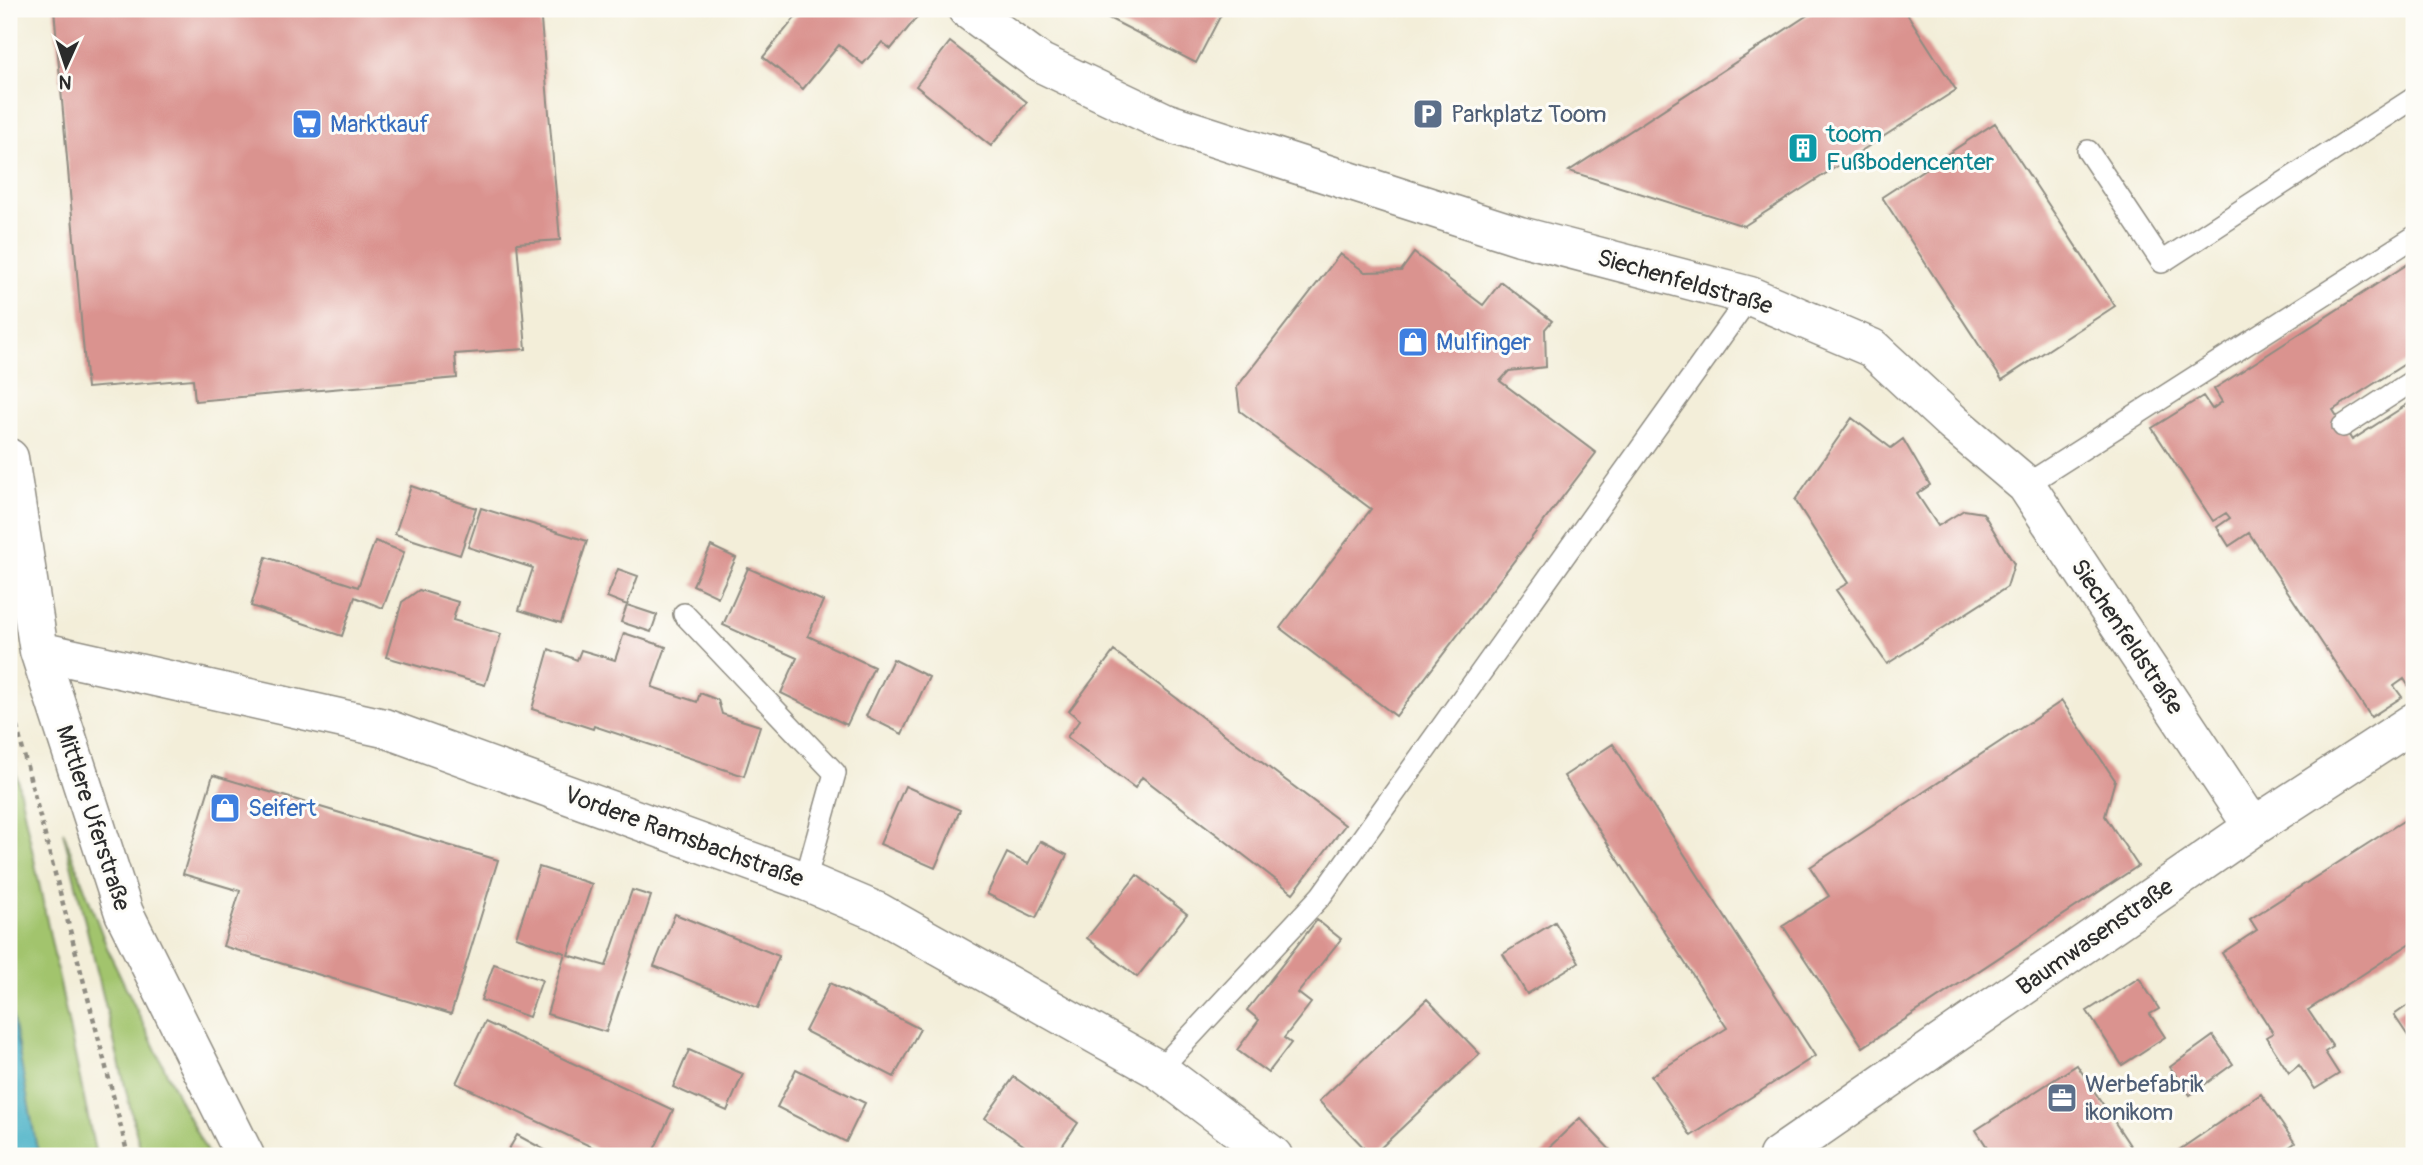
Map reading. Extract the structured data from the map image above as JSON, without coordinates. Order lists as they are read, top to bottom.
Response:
{
  "streets": {
    "street": [
      "Siechenfeldstraße",
      "Mittlere Uferstraße",
      "Vordere Ramsbachstraße",
      "Baumwasenstraße"
    ]
  },
  "crossings": [
    ["Siechenfeldstraße", "Baumwasenstraße"],
    ["Mittlere Uferstraße", "Vordere Ramsbachstraße"]
  ],
  "places": {
    "parking": ["Parkplatz Toom"],
    "supermarket": ["Marktkauf"],
    "building": ["toom Fußbodencenter"],
    "shop": ["Mulfinger", "Seifert"],
    "office": ["Werbefabrik ikonikom"]
  },
  "north": "bottom"
}
